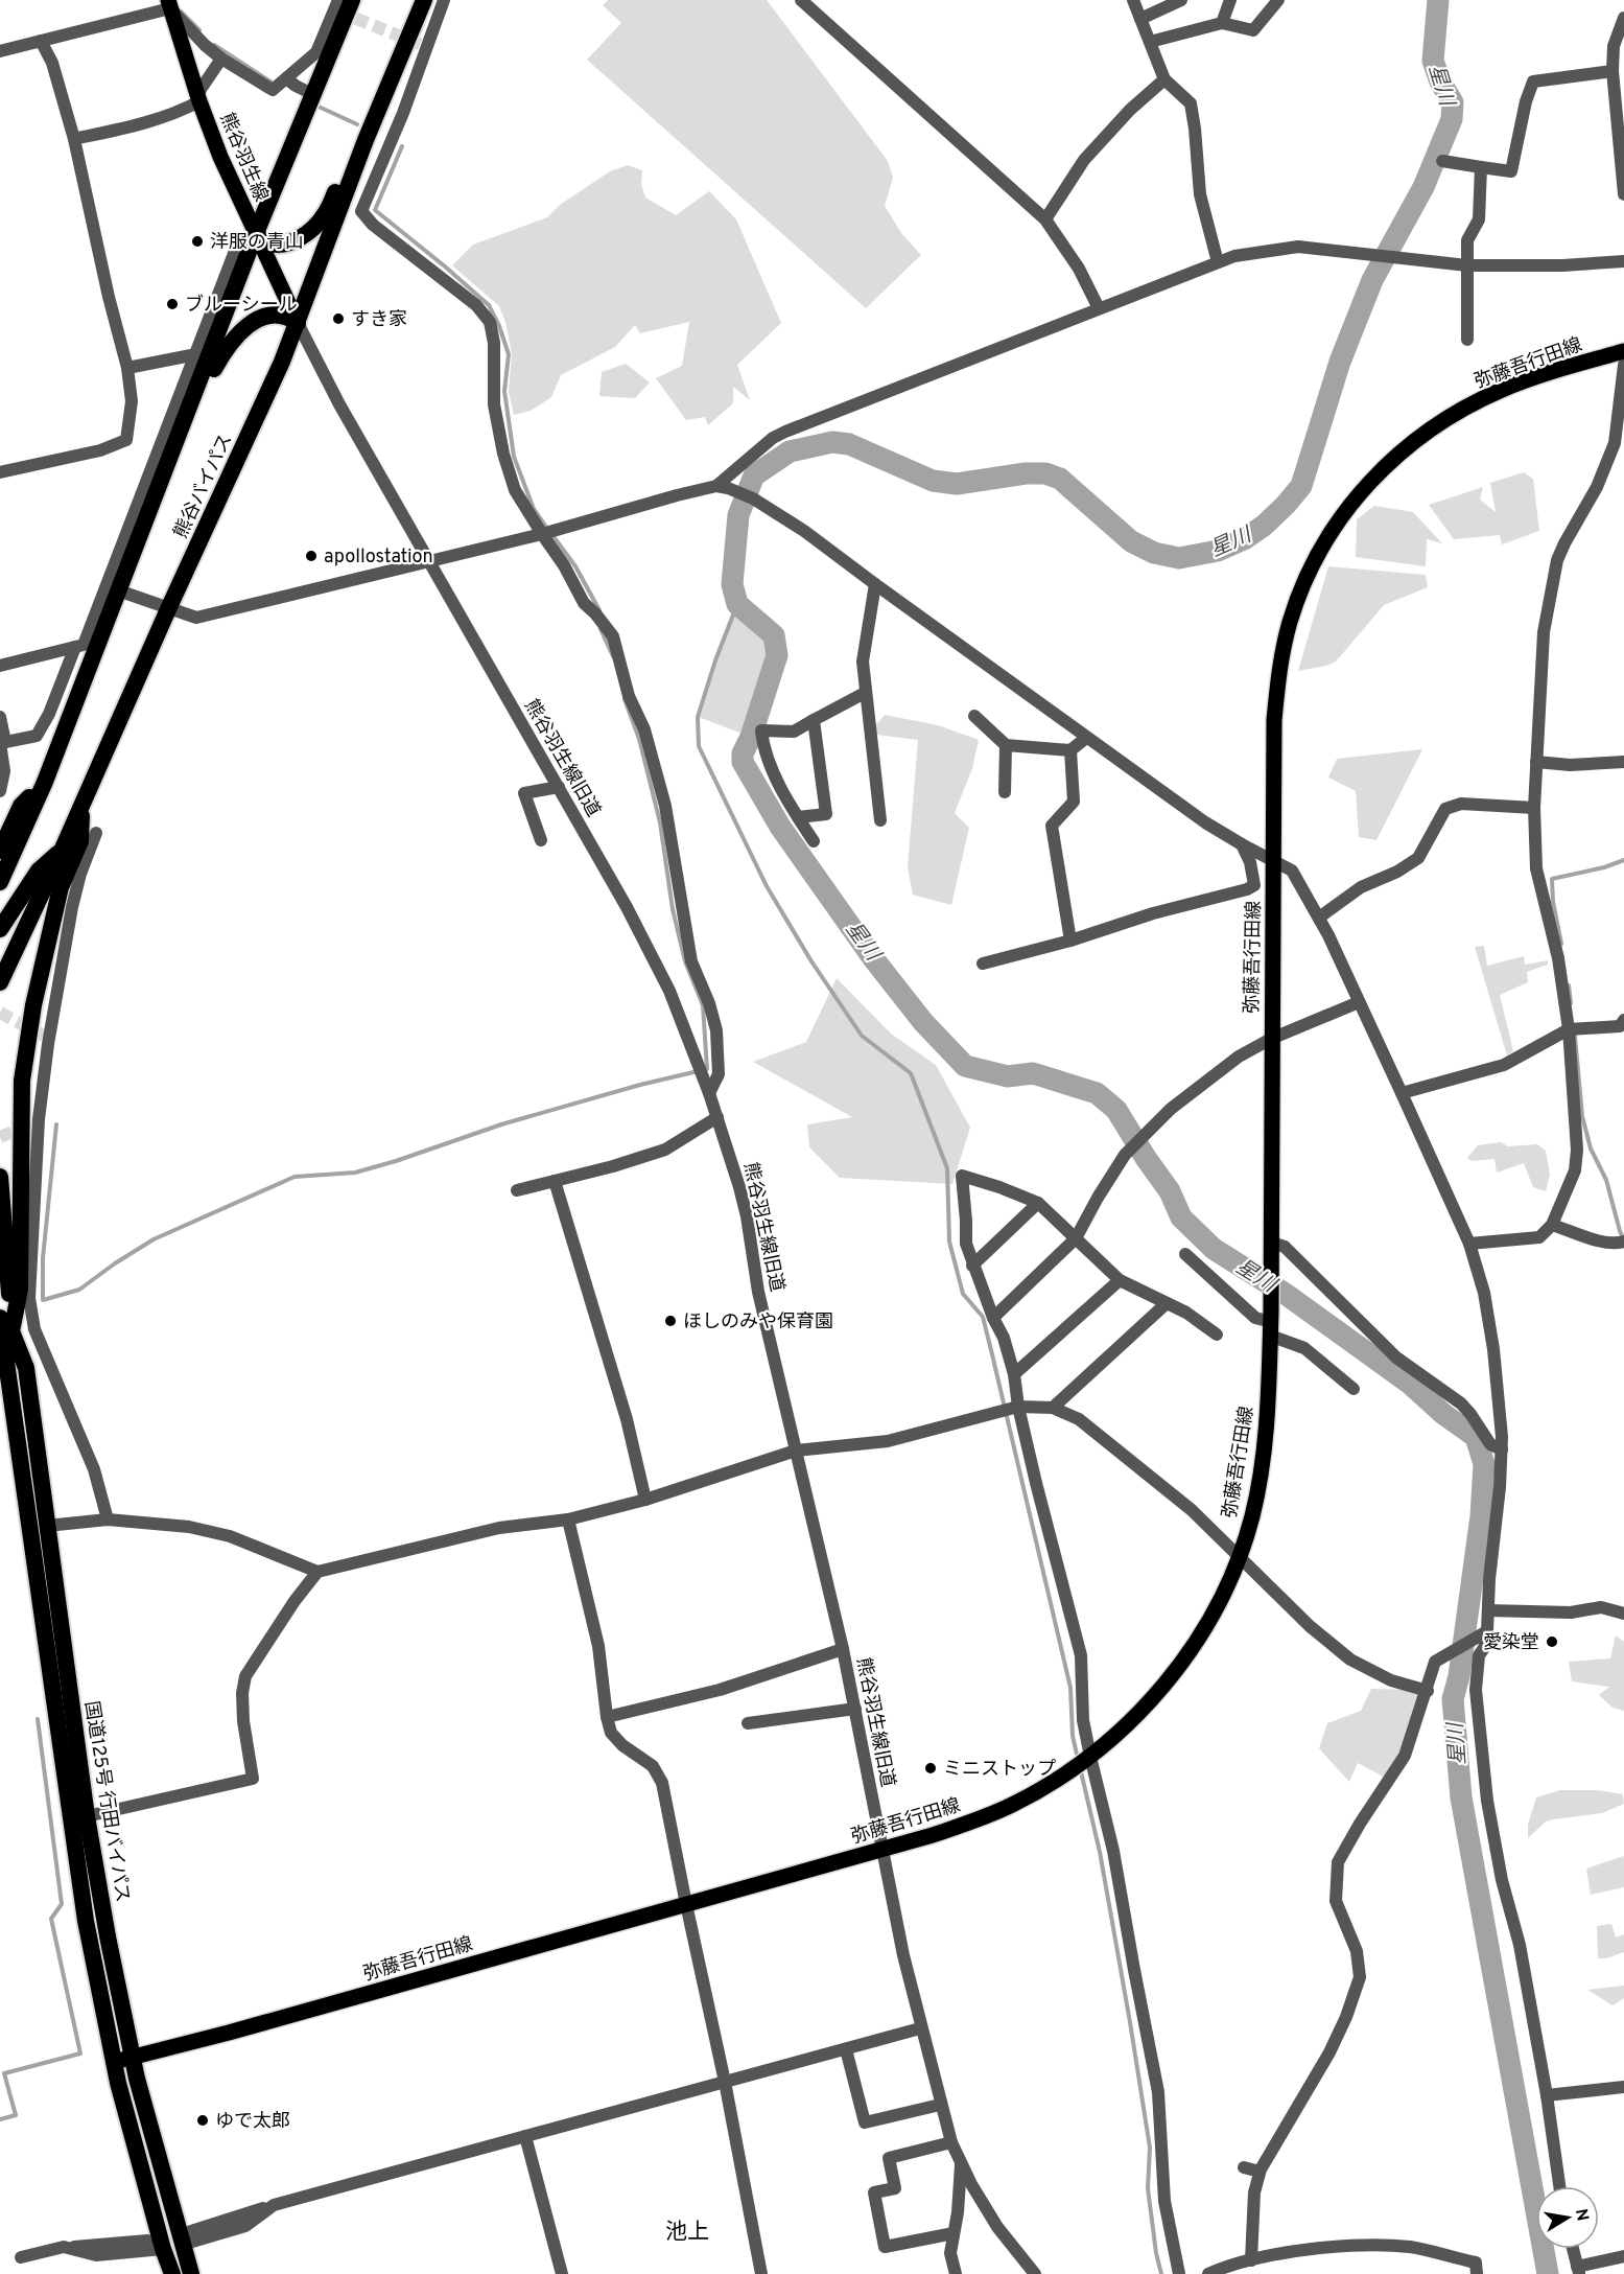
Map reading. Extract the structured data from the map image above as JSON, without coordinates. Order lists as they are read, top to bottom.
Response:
{
  "streets": {
    "highway": ["熊谷バイパス", "国道125号 行田バイパス"],
    "main road": ["熊谷羽生線", "弥藤吾行田線"],
    "street": ["熊谷羽生線旧道"]
  },
  "crossings": [
    ["熊谷羽生線", "熊谷バイパス"],
    ["熊谷羽生線", "熊谷羽生線旧道"],
    ["弥藤吾行田線", "熊谷羽生線旧道"],
    ["弥藤吾行田線", "国道125号 行田バイパス"],
    ["熊谷バイパス", "熊谷羽生線旧道"]
  ],
  "districts": ["池上"],
  "water": ["星川"],
  "places": [
    "洋服の青山",
    "ブルーシール",
    "すき家",
    "apollostation",
    "ほしのみや保育園",
    "愛染堂",
    "ミニストップ",
    "ゆで太郎"
  ],
  "north": "right"
}
